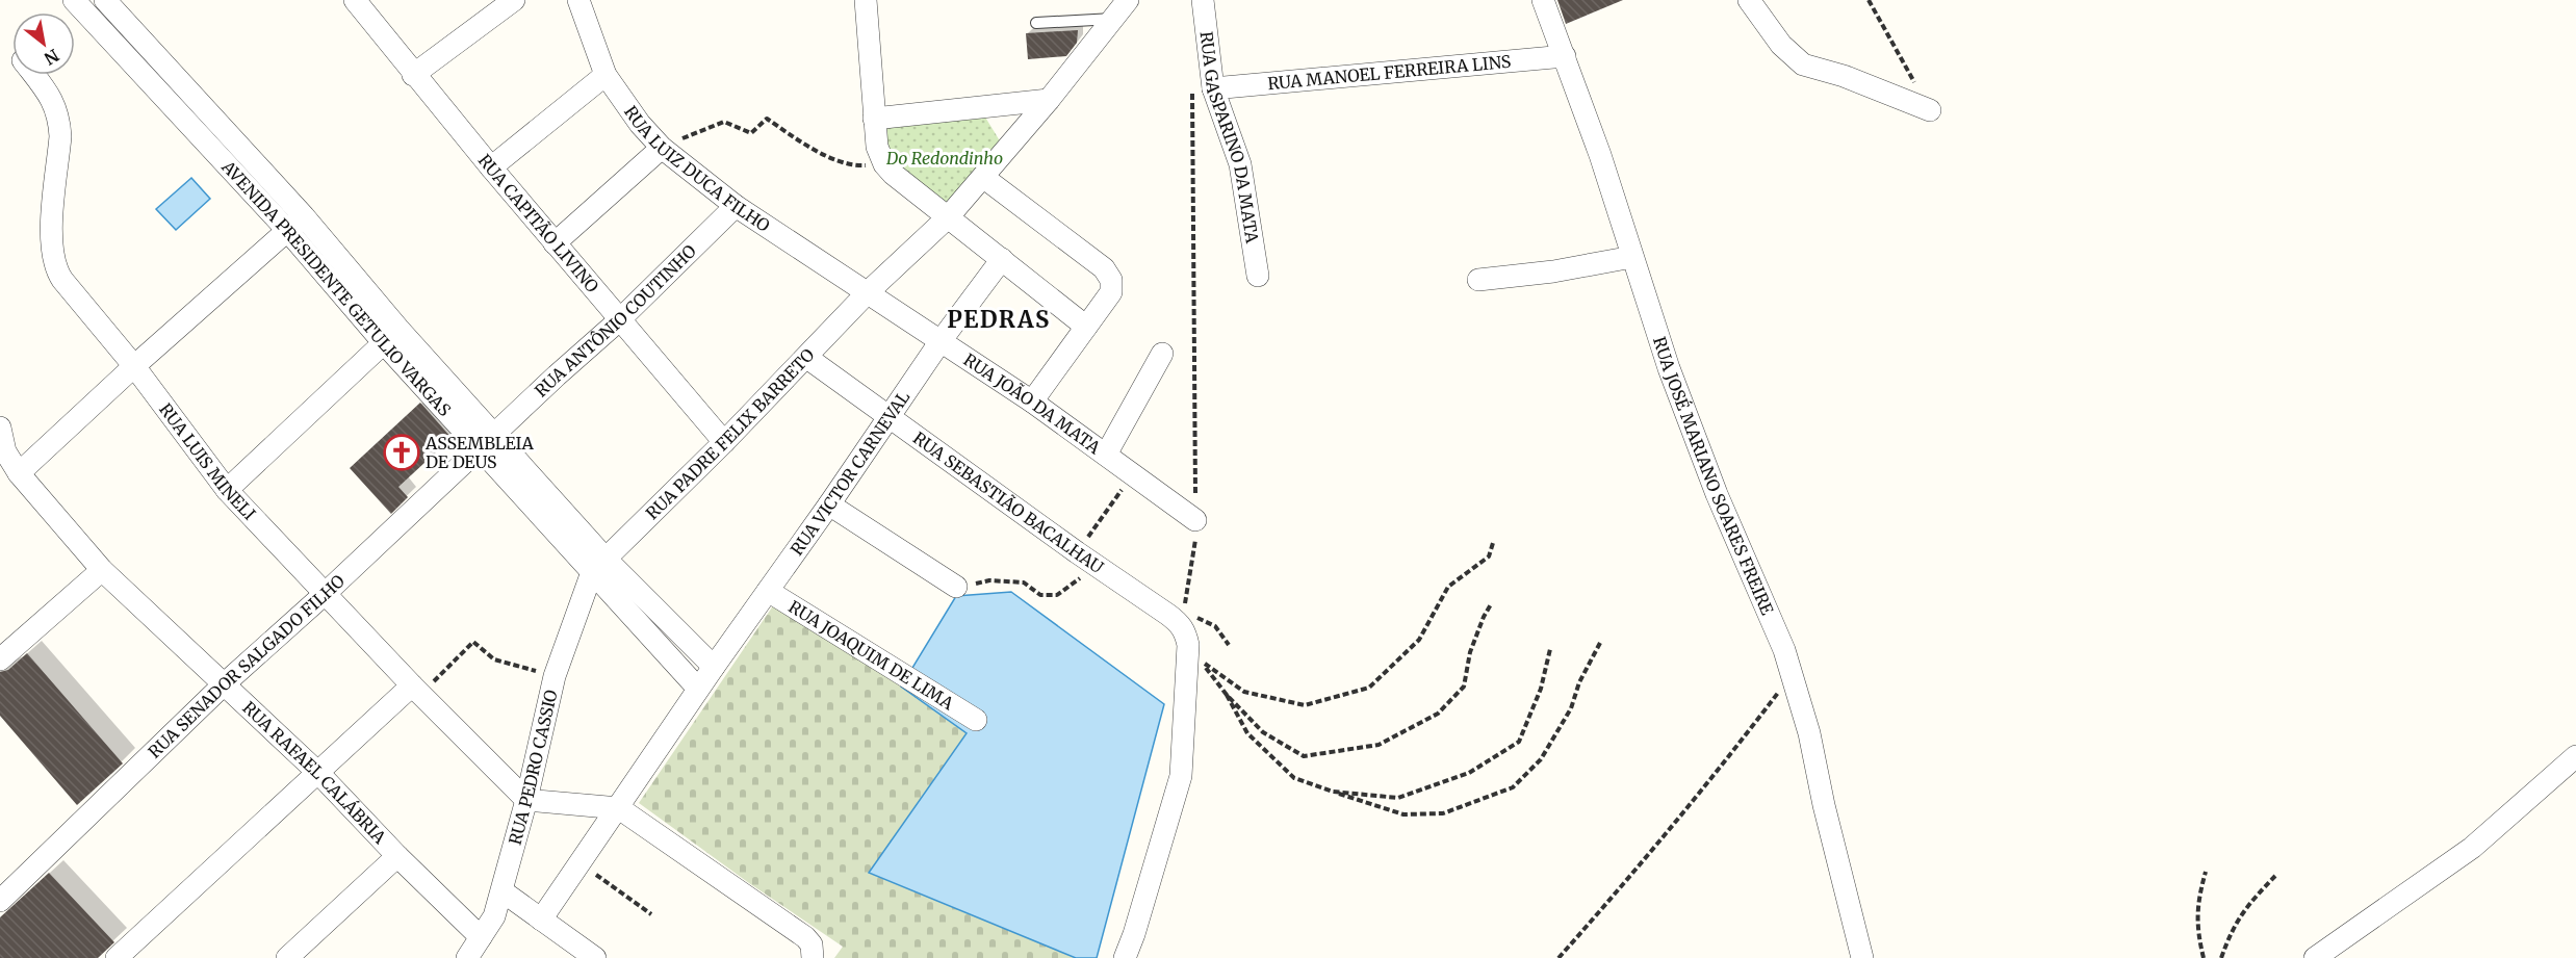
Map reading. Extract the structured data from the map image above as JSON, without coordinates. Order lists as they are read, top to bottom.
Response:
{
  "streets": {
    "street": [
      "RUA MANOEL FERREIRA LINS",
      "RUA GASPARINO DA MATA",
      "RUA LUIZ DUCA FILHO",
      "RUA CAPITÃO LIVINO",
      "AVENIDA PRESIDENTE GETULIO VARGAS",
      "RUA ANTÔNIO COUTINHO",
      "RUA JOÃO DA MATA",
      "RUA PADRE FELIX BARRETO",
      "RUA LUIS MINELI",
      "RUA VICTOR CARNEVAL",
      "RUA JOSÉ MARIANO SOARES FREIRE",
      "RUA SEBASTIÃO BACALHAU",
      "RUA JOAQUIM DE LIMA",
      "RUA SENADOR SALGADO FILHO",
      "RUA PEDRO CASSIO",
      "RUA RAFAEL CALÁBRIA"
    ]
  },
  "crossings": [
    ["RUA MANOEL FERREIRA LINS", "RUA GASPARINO DA MATA"],
    ["RUA MANOEL FERREIRA LINS", "RUA JOSÉ MARIANO SOARES FREIRE"],
    ["RUA LUIZ DUCA FILHO", "RUA ANTÔNIO COUTINHO"],
    ["RUA LUIZ DUCA FILHO", "RUA JOÃO DA MATA"],
    ["RUA LUIZ DUCA FILHO", "RUA PADRE FELIX BARRETO"],
    ["RUA CAPITÃO LIVINO", "RUA ANTÔNIO COUTINHO"],
    ["RUA CAPITÃO LIVINO", "RUA PADRE FELIX BARRETO"],
    ["AVENIDA PRESIDENTE GETULIO VARGAS", "RUA ANTÔNIO COUTINHO"],
    ["AVENIDA PRESIDENTE GETULIO VARGAS", "RUA PADRE FELIX BARRETO"],
    ["AVENIDA PRESIDENTE GETULIO VARGAS", "RUA VICTOR CARNEVAL"],
    ["AVENIDA PRESIDENTE GETULIO VARGAS", "RUA SENADOR SALGADO FILHO"],
    ["AVENIDA PRESIDENTE GETULIO VARGAS", "RUA PEDRO CASSIO"],
    ["RUA ANTÔNIO COUTINHO", "RUA SENADOR SALGADO FILHO"],
    ["RUA JOÃO DA MATA", "RUA PADRE FELIX BARRETO"],
    ["RUA JOÃO DA MATA", "RUA VICTOR CARNEVAL"],
    ["RUA PADRE FELIX BARRETO", "RUA SEBASTIÃO BACALHAU"],
    ["RUA PADRE FELIX BARRETO", "RUA PEDRO CASSIO"],
    ["RUA LUIS MINELI", "RUA SENADOR SALGADO FILHO"],
    ["RUA LUIS MINELI", "RUA PEDRO CASSIO"],
    ["RUA VICTOR CARNEVAL", "RUA SEBASTIÃO BACALHAU"],
    ["RUA VICTOR CARNEVAL", "RUA JOAQUIM DE LIMA"],
    ["RUA SENADOR SALGADO FILHO", "RUA RAFAEL CALÁBRIA"],
    ["RUA PEDRO CASSIO", "RUA RAFAEL CALÁBRIA"]
  ],
  "districts": ["PEDRAS"],
  "parks": ["Do Redondinho"],
  "places": {
    "church": ["ASSEMBLEIA DE DEUS"]
  },
  "north": "bottom right"
}
